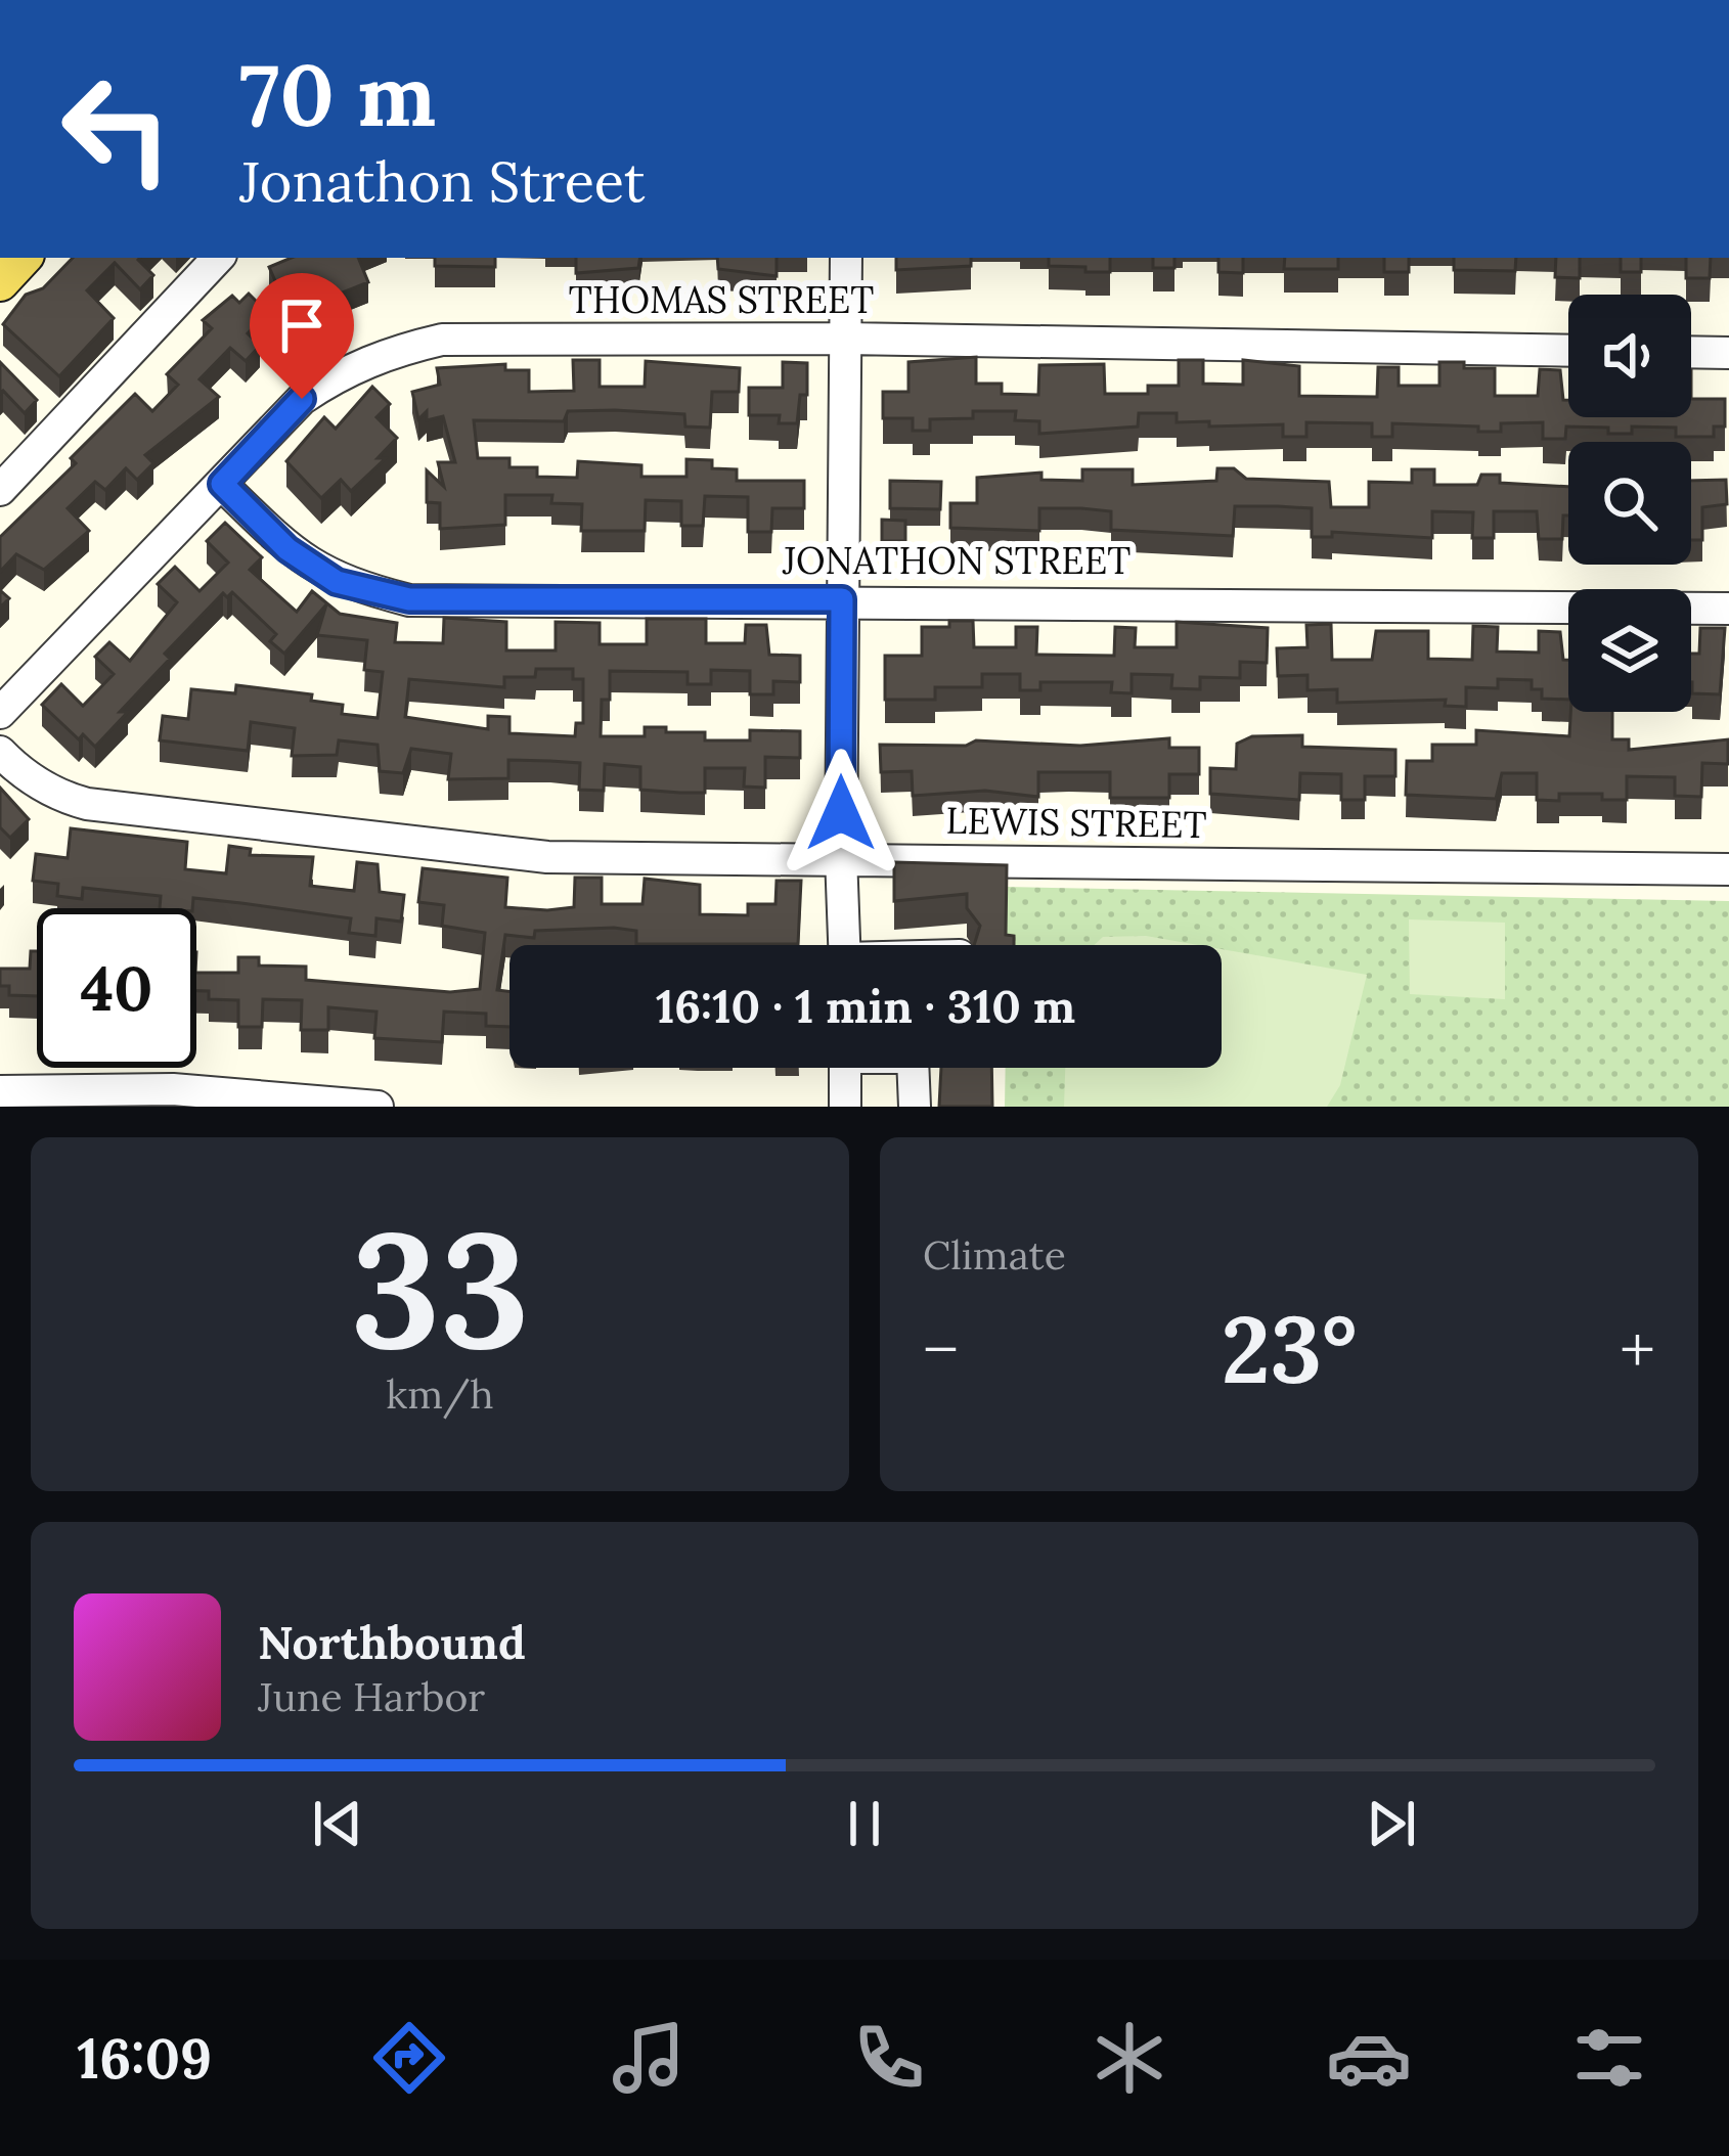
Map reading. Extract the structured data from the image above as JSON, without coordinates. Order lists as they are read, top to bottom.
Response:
{
  "streets": {
    "street": ["THOMAS STREET", "JONATHON STREET", "LEWIS STREET"]
  },
  "crossings": [
    ["THOMAS STREET", "JONATHON STREET"]
  ],
  "page": {
    "turn": ["70 m", "Jonathon Street"],
    "limit": "40",
    "trip": "16:10 · 1 min · 310 m",
    "tile": [
      ["33", "km/h"],
      "Climate"
    ],
    "heat": ["−", "23°", "+"],
    "song": ["Northbound", "June Harbor"],
    "tabs": "16:09"
  }
}
